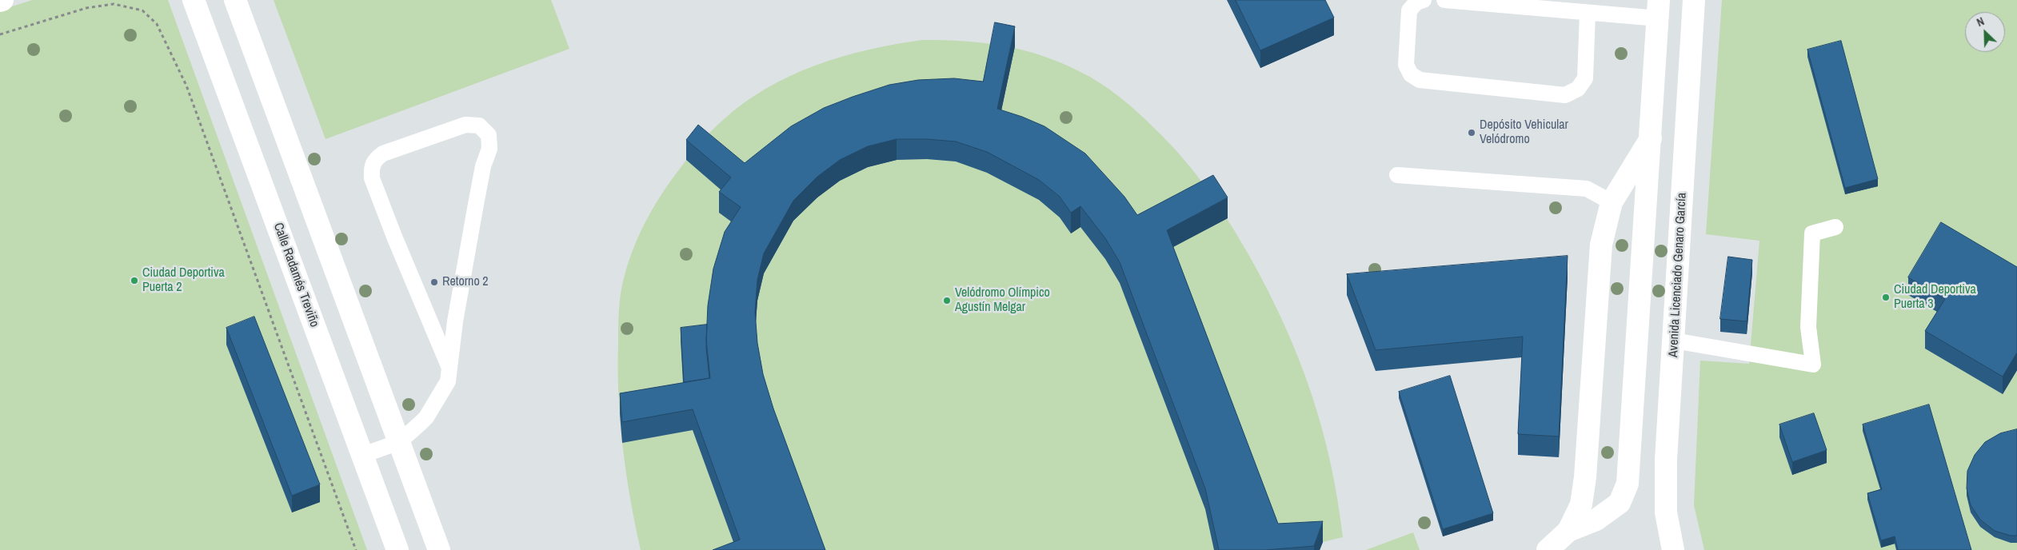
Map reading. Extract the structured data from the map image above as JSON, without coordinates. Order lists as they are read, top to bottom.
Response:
{
  "streets": {
    "street": ["Calle Radamés Treviño", "Avenida Licenciado Genaro García"]
  },
  "places": [
    "Depósito Vehicular Velódromo",
    "Ciudad Deportiva Puerta 2",
    "Retorno 2",
    "Ciudad Deportiva Puerta 3",
    "Velódromo Olímpico Agustín Melgar"
  ],
  "north": "top left"
}
